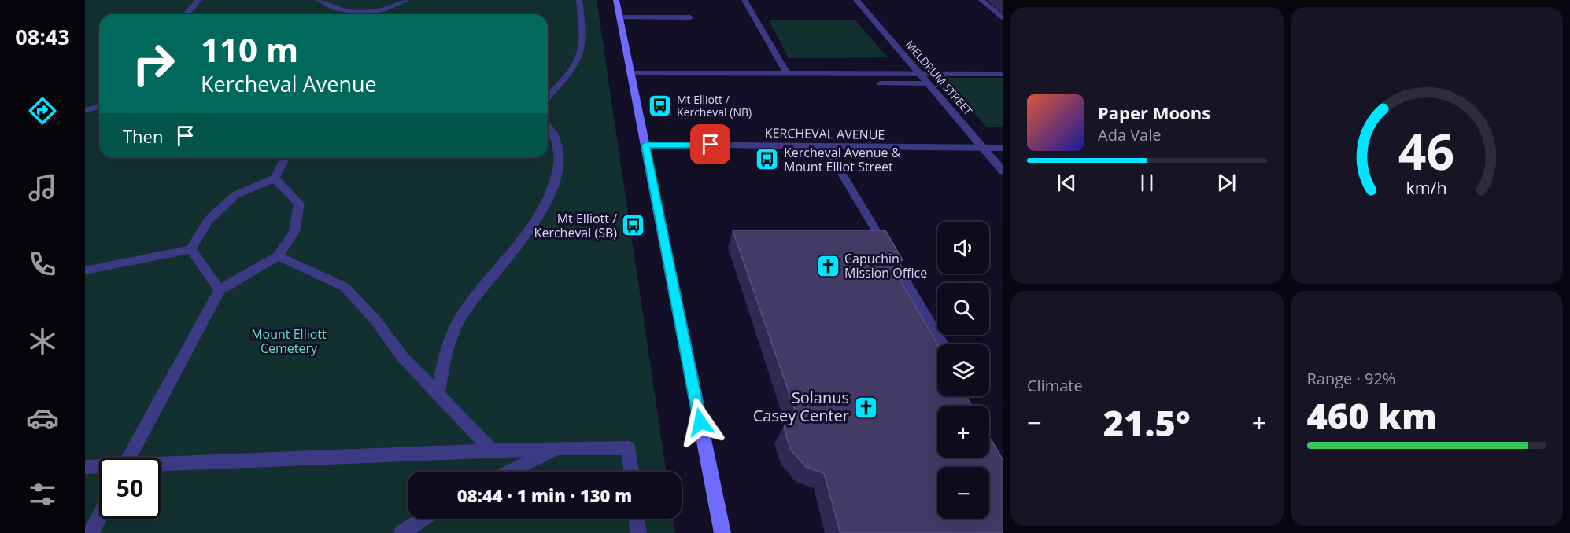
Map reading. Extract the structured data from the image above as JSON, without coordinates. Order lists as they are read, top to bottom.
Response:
{
  "streets": {
    "street": ["MELDRUM STREET", "KERCHEVAL AVENUE"]
  },
  "crossings": [
    ["MELDRUM STREET", "KERCHEVAL AVENUE"]
  ],
  "parks": ["Mount Elliott Cemetery"],
  "places": {
    "bus stop": ["Mt Elliott / Kercheval (NB)", "Kercheval Avenue & Mount Elliot Street", "Mt Elliott / Kercheval (SB)"],
    "church": ["Capuchin Mission Office", "Solanus Casey Center"]
  },
  "page": {
    "tabs": "08:43",
    "turn": ["110 m", "Kercheval Avenue"],
    "song": ["Paper Moons", "Ada Vale"],
    "then": "Then",
    "map_buttons": ["+", "−"],
    "tile": [
      "Climate",
      ["Range · 92%", "460 km"]
    ],
    "heat": ["−", "21.5°", "+"],
    "limit": "50",
    "trip": "08:44 · 1 min · 130 m",
    "gauge": ["46", "km/h"]
  }
}
